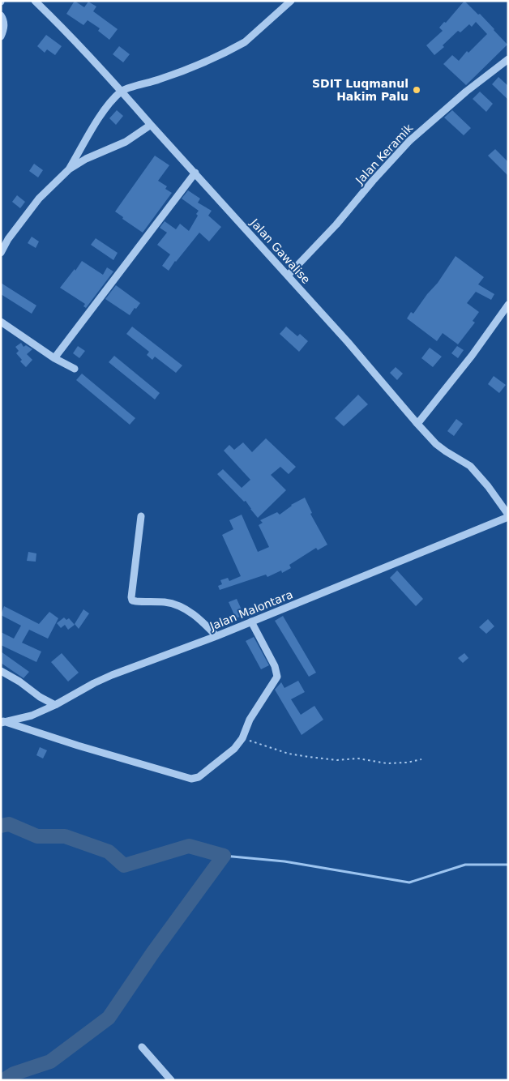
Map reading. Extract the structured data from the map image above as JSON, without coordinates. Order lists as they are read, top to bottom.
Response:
{
  "streets": {
    "street": ["Jalan Keramik", "Jalan Gawalise", "Jalan Malontara"]
  },
  "crossings": [
    ["Jalan Keramik", "Jalan Gawalise"],
    ["Jalan Gawalise", "Jalan Malontara"]
  ],
  "places": ["SDIT Luqmanul Hakim Palu"]
}
